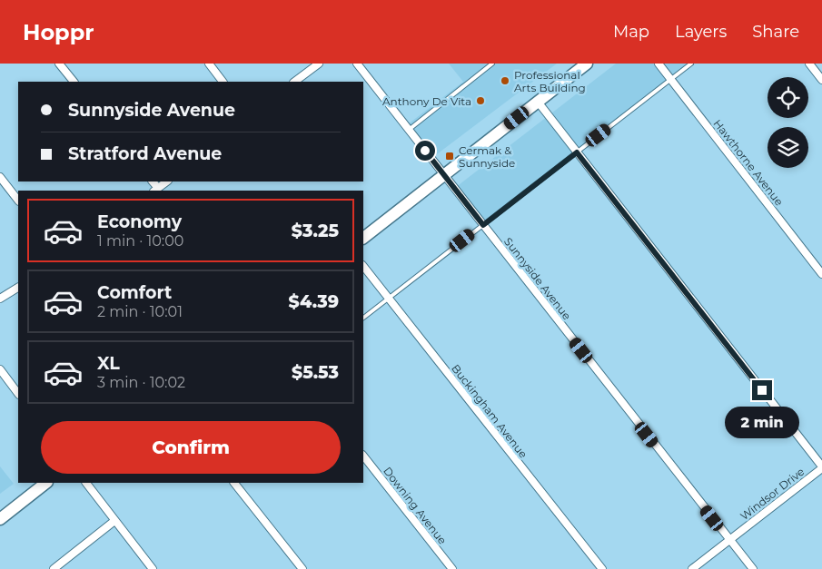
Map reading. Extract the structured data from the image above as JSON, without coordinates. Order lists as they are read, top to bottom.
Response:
{
  "streets": {
    "street": [
      "Hawthorne Avenue",
      "Sunnyside Avenue",
      "Buckingham Avenue",
      "Windsor Drive",
      "Downing Avenue"
    ]
  },
  "crossings": [
    ["Sunnyside Avenue", "Windsor Drive"]
  ],
  "places": {
    "other": ["Professional Arts Building", "Anthony De Vita"],
    "transit": ["Cermak & Sunnyside"]
  },
  "page": {
    "header": "Hoppr",
    "nav": ["Map", "Layers", "Share"],
    "banner": ["Sunnyside Avenue", "Stratford Avenue"],
    "list": [
      {
        "name": "Economy",
        "note": "1 min · 10:00",
        "value": "$3.25"
      },
      {
        "name": "Comfort",
        "note": "2 min · 10:01",
        "value": "$4.39"
      },
      {
        "name": "XL",
        "note": "3 min · 10:02",
        "value": "$5.53"
      }
    ],
    "bubble": "2 min",
    "buttons": "Confirm"
  }
}
